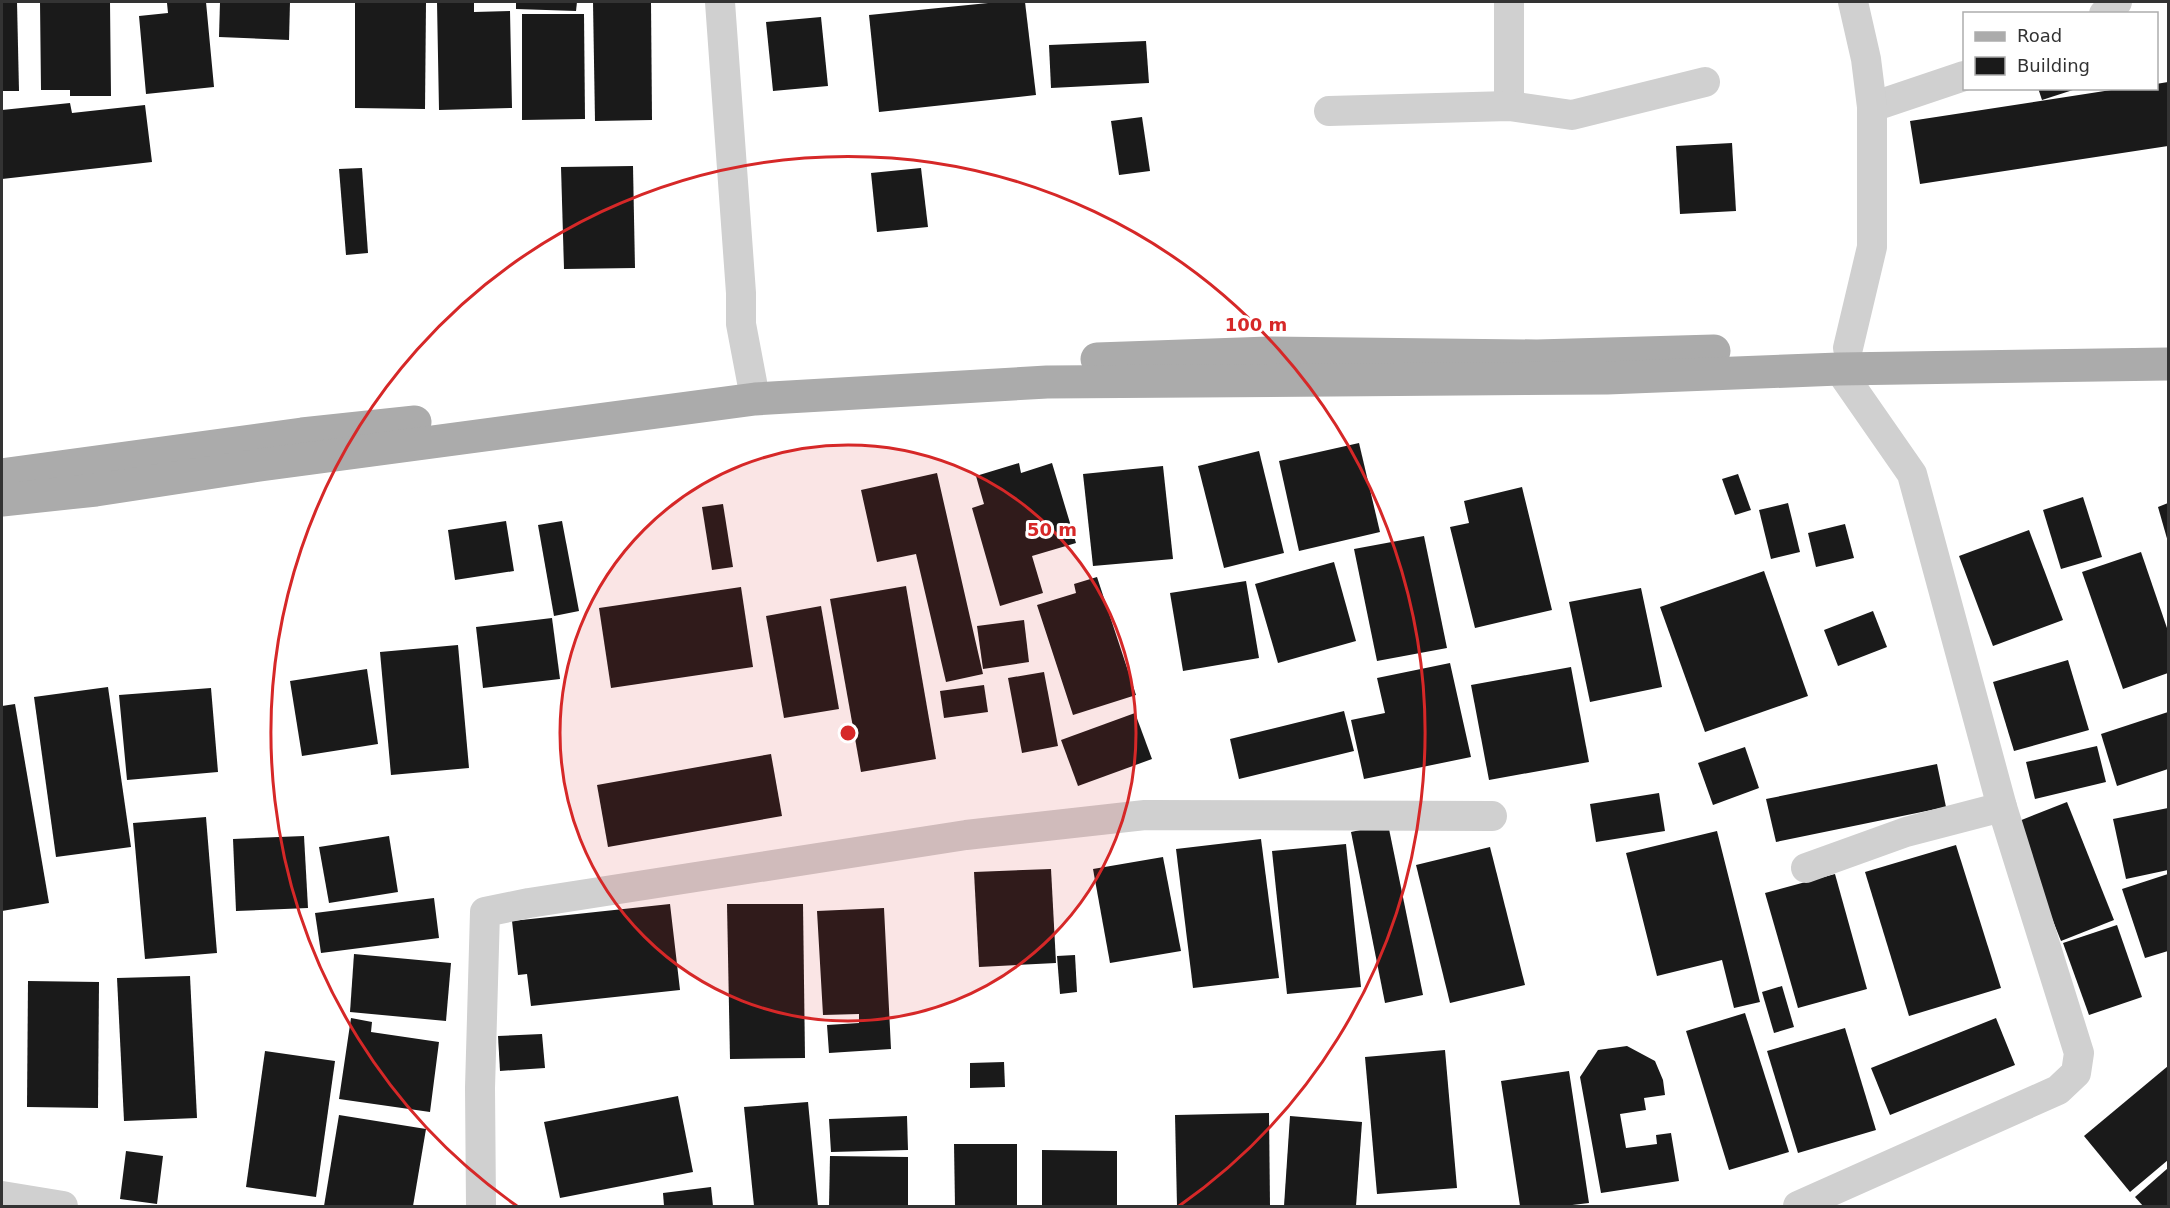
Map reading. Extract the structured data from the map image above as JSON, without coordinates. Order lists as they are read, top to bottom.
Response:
{
  "legend": ["Road", "Building"],
  "rings": ["100 m", "50 m"]
}
